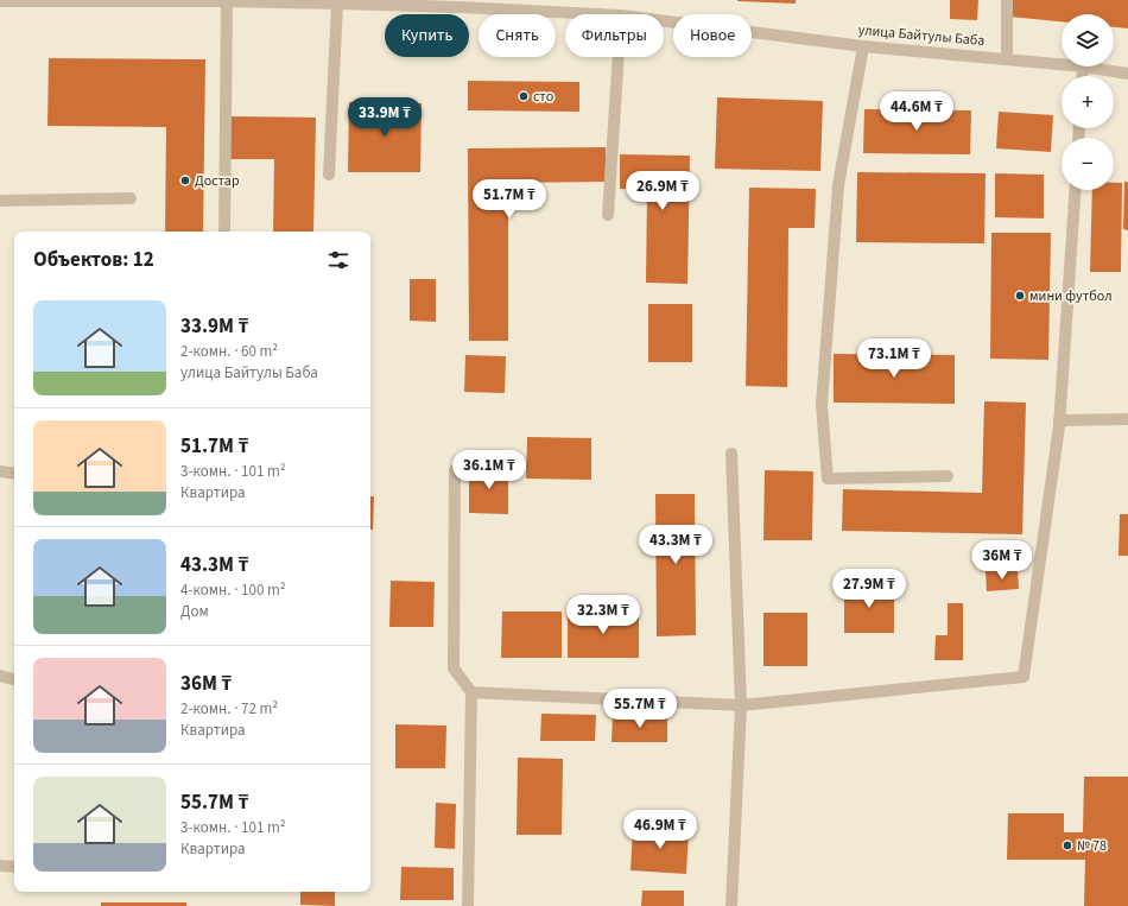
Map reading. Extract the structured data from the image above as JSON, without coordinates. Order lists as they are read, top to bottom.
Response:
{
  "streets": {
    "street": ["улица Байтулы Баба"]
  },
  "places": [
    "сто",
    "Достар",
    "мини футбол",
    "№ 78"
  ],
  "page": {
    "map_buttons": ["+", "−"],
    "chip": [
      "Купить",
      "Снять",
      "Фильтры",
      "Новое"
    ],
    "price": [
      "44.6M ₸",
      "33.9M ₸",
      "26.9M ₸",
      "51.7M ₸",
      "73.1M ₸",
      "36.1M ₸",
      "43.3M ₸",
      "36M ₸",
      "27.9M ₸",
      "32.3M ₸",
      "55.7M ₸",
      "46.9M ₸"
    ],
    "heading": "Объектов: 12",
    "list": [
      {
        "name": "33.9M ₸",
        "note": "2-комн. · 60 m² · улица Байтулы Баба"
      },
      {
        "name": "51.7M ₸",
        "note": "3-комн. · 101 m² · Квартира"
      },
      {
        "name": "43.3M ₸",
        "note": "4-комн. · 100 m² · Дом"
      },
      {
        "name": "36M ₸",
        "note": "2-комн. · 72 m² · Квартира"
      },
      {
        "name": "55.7M ₸",
        "note": "3-комн. · 101 m² · Квартира"
      }
    ]
  }
}
